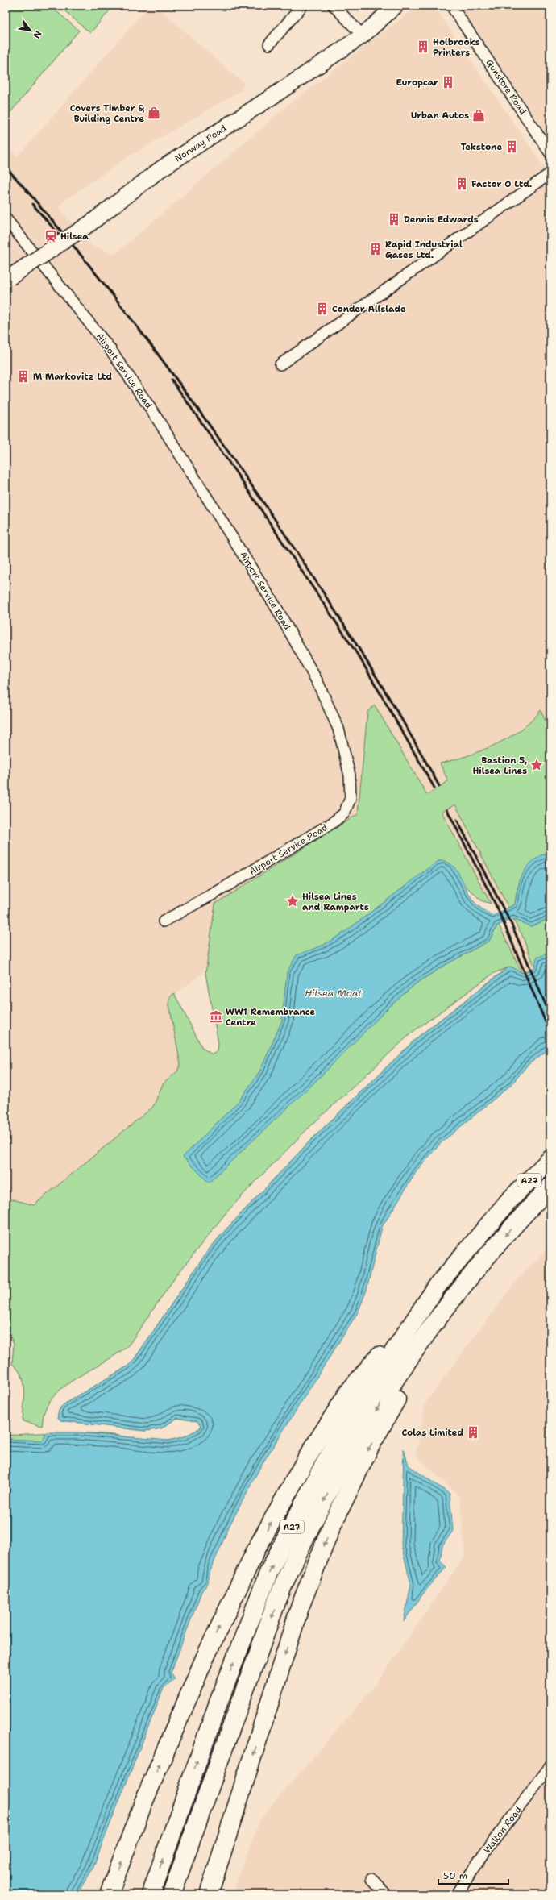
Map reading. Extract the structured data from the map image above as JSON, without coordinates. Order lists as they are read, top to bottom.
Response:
{
  "streets": {
    "highway": ["A27"],
    "street": [
      "Gunstore Road",
      "Norway Road",
      "Airport Service Road",
      "Walton Road"
    ]
  },
  "water": ["Hilsea Moat"],
  "places": {
    "building": [
      "Holbrooks Printers",
      "Europcar",
      "Tekstone",
      "Factor O Ltd.",
      "Dennis Edwards",
      "Rapid Industrial Gases Ltd.",
      "Conder Allslade",
      "M Markovitz Ltd",
      "Colas Limited"
    ],
    "shop": ["Covers Timber & Building Centre", "Urban Autos"],
    "station": ["Hilsea"],
    "place": ["Bastion 5, Hilsea Lines", "Hilsea Lines and Ramparts"],
    "museum": ["WW1 Remembrance Centre"]
  },
  "scale_bar": "50 m",
  "north": "bottom right"
}
